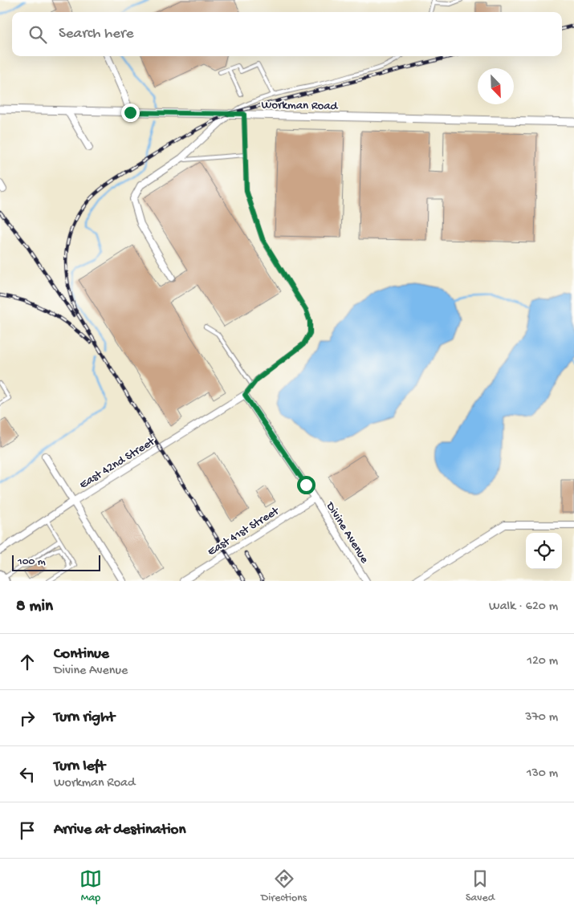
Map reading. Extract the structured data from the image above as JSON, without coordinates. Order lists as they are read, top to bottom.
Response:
{
  "streets": {
    "street": [
      "Workman Road",
      "East 42nd Street",
      "East 41st Street",
      "Divine Avenue"
    ]
  },
  "crossings": [
    ["East 42nd Street", "Divine Avenue"],
    ["East 41st Street", "Divine Avenue"]
  ],
  "scale_bar": "100 m",
  "north": "bottom right",
  "page": {
    "search": "Search here",
    "scale": "100 m",
    "heading": ["8 min", "Walk · 620 m"],
    "list": [
      ["Continue", "Divine Avenue", "120 m"],
      ["Turn right", "370 m"],
      ["Turn left", "Workman Road", "130 m"],
      "Arrive at destination"
    ],
    "nav": ["Map", "Directions", "Saved"]
  }
}
